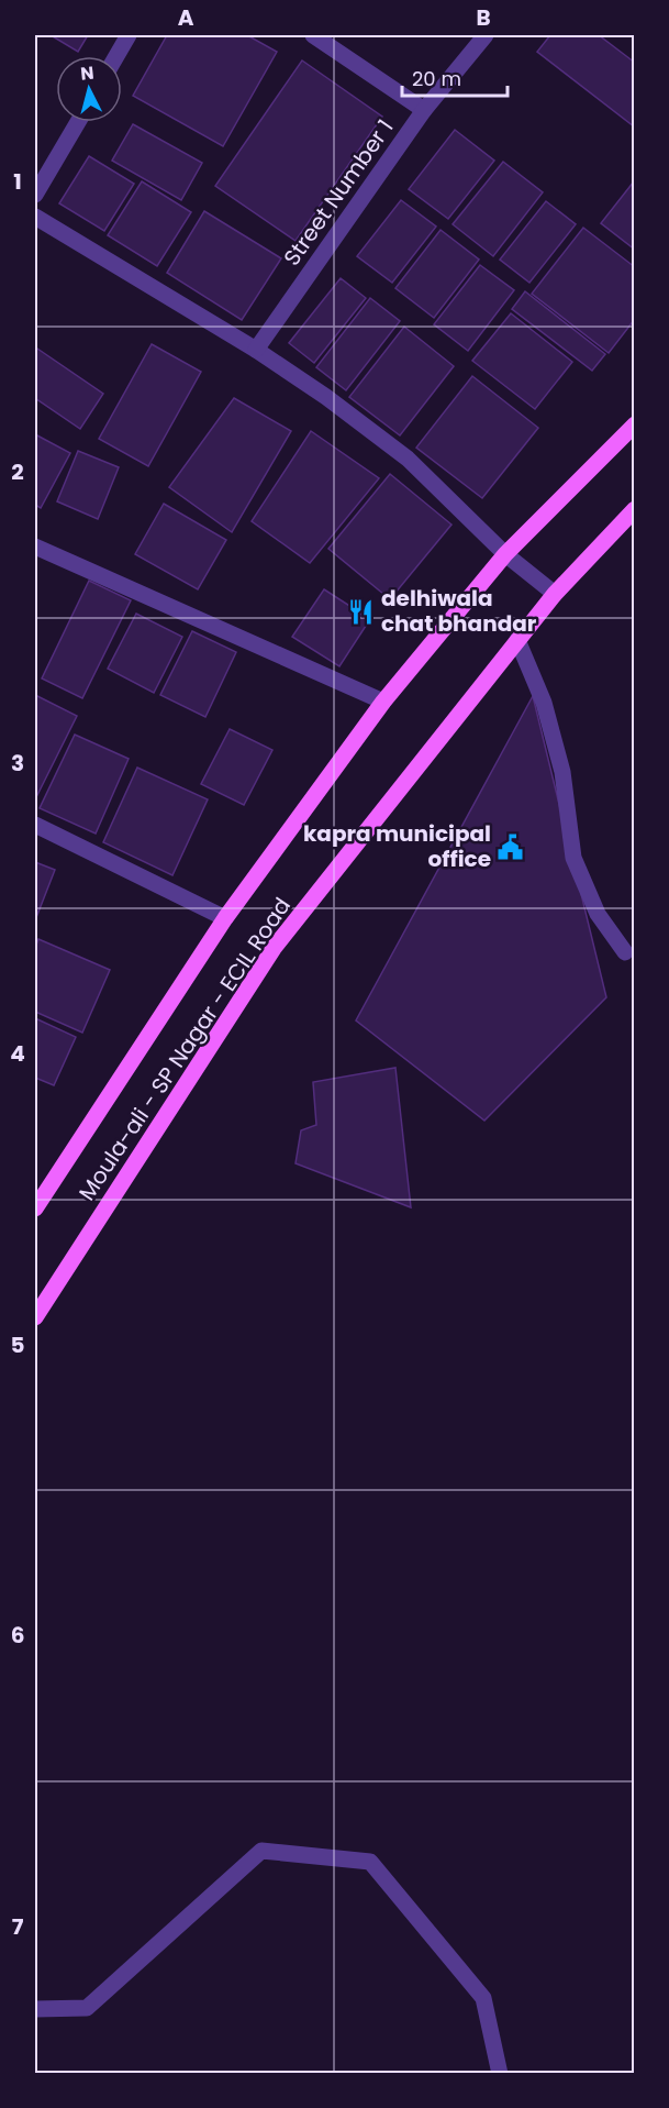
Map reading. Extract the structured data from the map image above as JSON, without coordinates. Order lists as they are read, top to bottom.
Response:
{
  "streets": {
    "main road": ["Moula-ali - SP Nagar - ECIL Road"],
    "street": ["Street Number 1"]
  },
  "places": {
    "restaurant": ["delhiwala chat bhandar"],
    "public building": ["kapra municipal office"]
  },
  "scale_bar": "20 m",
  "north": "top",
  "grid": {
    "columns": ["A", "B"],
    "rows": [
      "1",
      "2",
      "3",
      "4",
      "5",
      "6",
      "7"
    ]
  }
}
